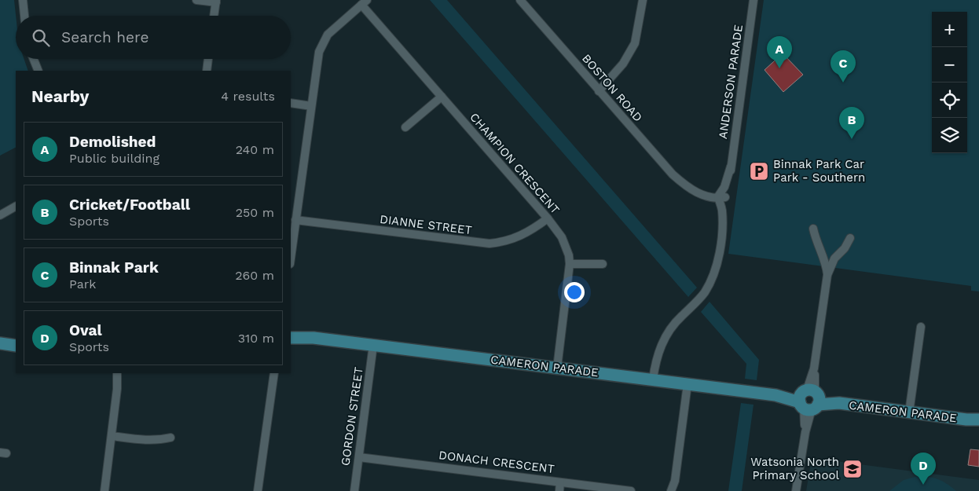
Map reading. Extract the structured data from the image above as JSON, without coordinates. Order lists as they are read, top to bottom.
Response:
{
  "streets": {
    "street": [
      "ANDERSON PARADE",
      "BOSTON ROAD",
      "CHAMPION CRESCENT",
      "DIANNE STREET",
      "CAMERON PARADE",
      "GORDON STREET",
      "DONACH CRESCENT"
    ]
  },
  "crossings": [
    ["ANDERSON PARADE", "BOSTON ROAD"],
    ["ANDERSON PARADE", "CAMERON PARADE"],
    ["CHAMPION CRESCENT", "DIANNE STREET"],
    ["CHAMPION CRESCENT", "CAMERON PARADE"],
    ["CAMERON PARADE", "GORDON STREET"],
    ["GORDON STREET", "DONACH CRESCENT"]
  ],
  "places": {
    "parking": ["Binnak Park Car Park - Southern"],
    "school or university": ["Watsonia North Primary School"]
  },
  "page": {
    "map_buttons": ["+", "−"],
    "search": "Search here",
    "pins": [
      "A",
      "C",
      "B",
      "D"
    ],
    "heading": ["Nearby", "4 results"],
    "list": [
      {
        "mark": "A",
        "name": "Demolished",
        "note": "Public building",
        "value": "240 m"
      },
      {
        "mark": "B",
        "name": "Cricket/Football",
        "note": "Sports",
        "value": "250 m"
      },
      {
        "mark": "C",
        "name": "Binnak Park",
        "note": "Park",
        "value": "260 m"
      },
      {
        "mark": "D",
        "name": "Oval",
        "note": "Sports",
        "value": "310 m"
      }
    ]
  }
}
